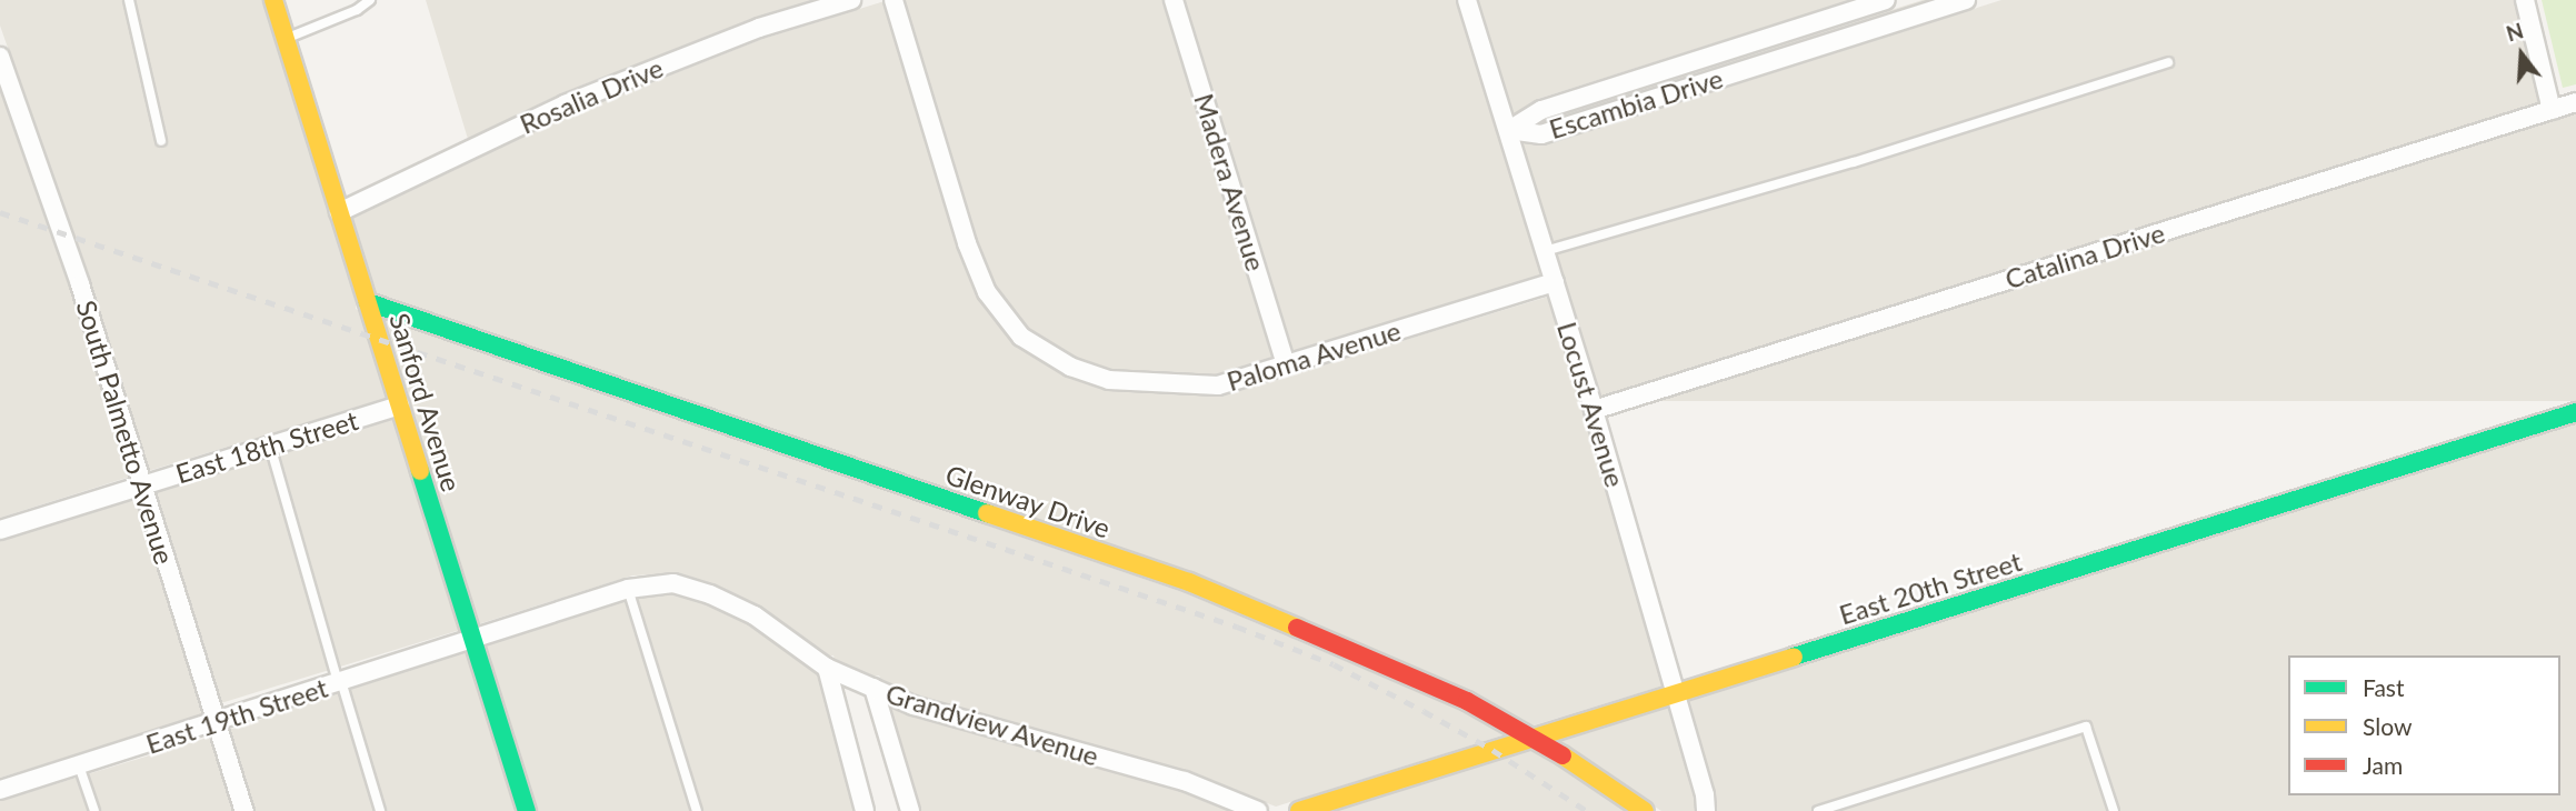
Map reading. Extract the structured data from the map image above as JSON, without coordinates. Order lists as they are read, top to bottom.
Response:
{
  "streets": {
    "street": [
      "Rosalia Drive",
      "Escambia Drive",
      "Madera Avenue",
      "Catalina Drive",
      "Paloma Avenue",
      "Sanford Avenue",
      "Locust Avenue",
      "South Palmetto Avenue",
      "East 18th Street",
      "Glenway Drive",
      "East 20th Street",
      "East 19th Street",
      "Grandview Avenue"
    ]
  },
  "crossings": [
    ["Rosalia Drive", "Sanford Avenue"],
    ["Escambia Drive", "Locust Avenue"],
    ["Madera Avenue", "Paloma Avenue"],
    ["Catalina Drive", "Locust Avenue"],
    ["Paloma Avenue", "Locust Avenue"],
    ["Sanford Avenue", "East 18th Street"],
    ["Sanford Avenue", "Glenway Drive"],
    ["Sanford Avenue", "East 19th Street"],
    ["Sanford Avenue", "Grandview Avenue"],
    ["Locust Avenue", "East 20th Street"],
    ["South Palmetto Avenue", "East 18th Street"],
    ["South Palmetto Avenue", "East 19th Street"],
    ["Glenway Drive", "East 20th Street"],
    ["East 19th Street", "Grandview Avenue"]
  ],
  "legend": ["Fast", "Slow", "Jam"],
  "north": "top"
}
